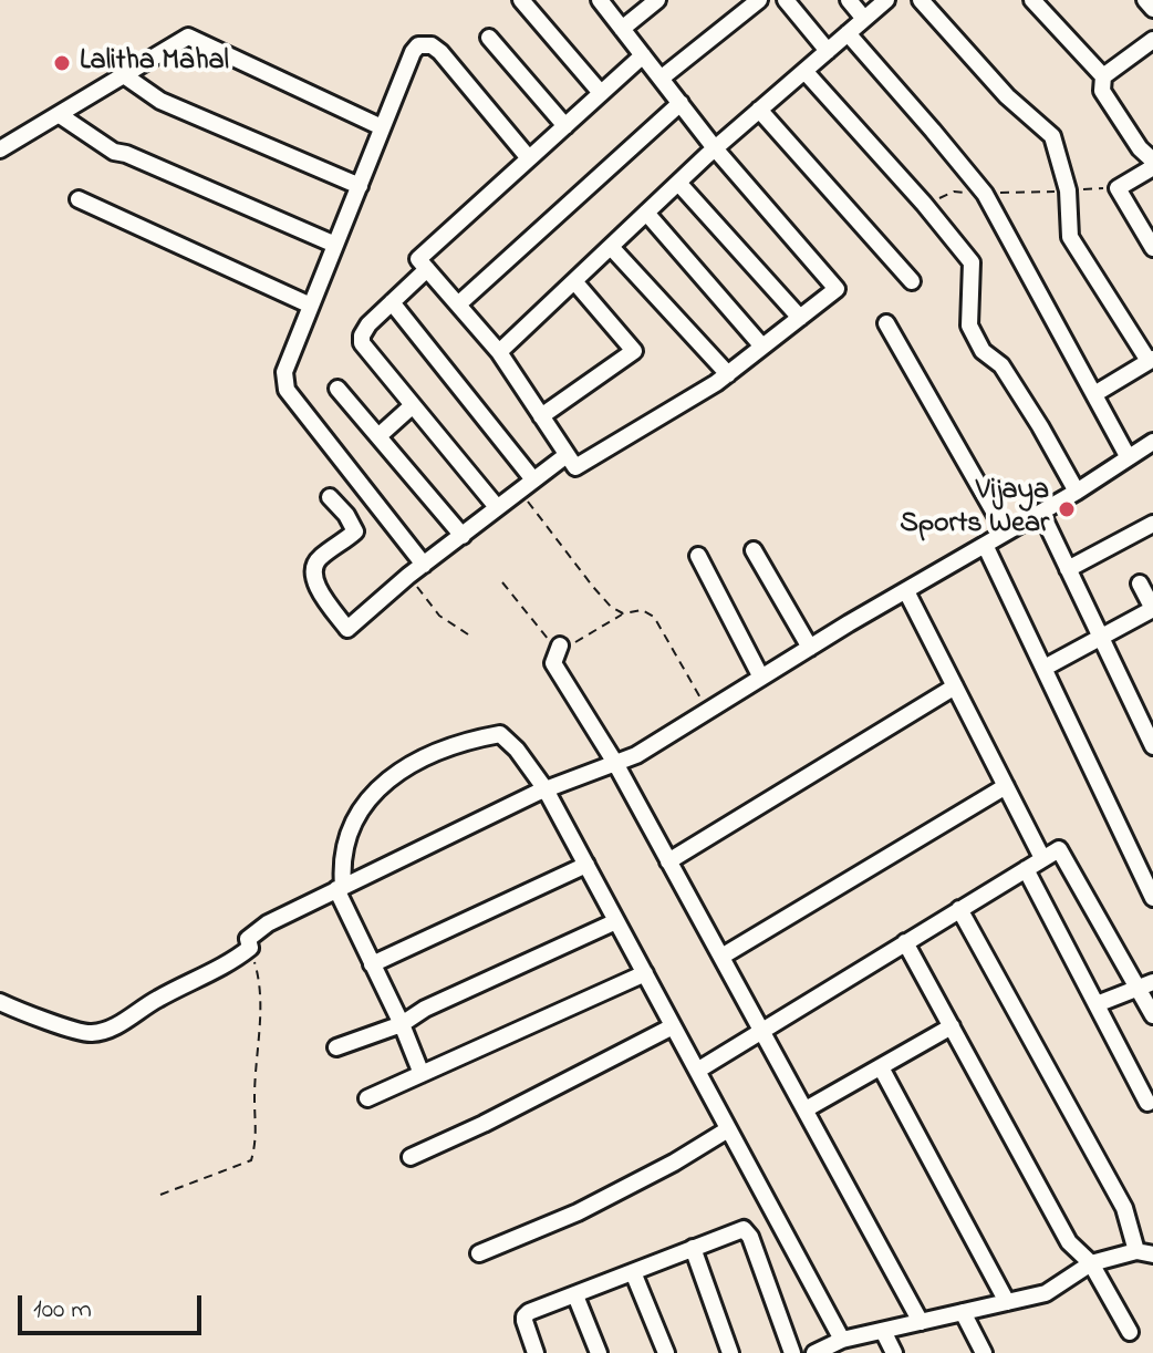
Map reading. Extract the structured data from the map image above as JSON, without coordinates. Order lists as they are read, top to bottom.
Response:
{
  "places": ["Lalitha Mahal", "Vijaya Sports Wear"],
  "scale_bar": "100 m"
}
